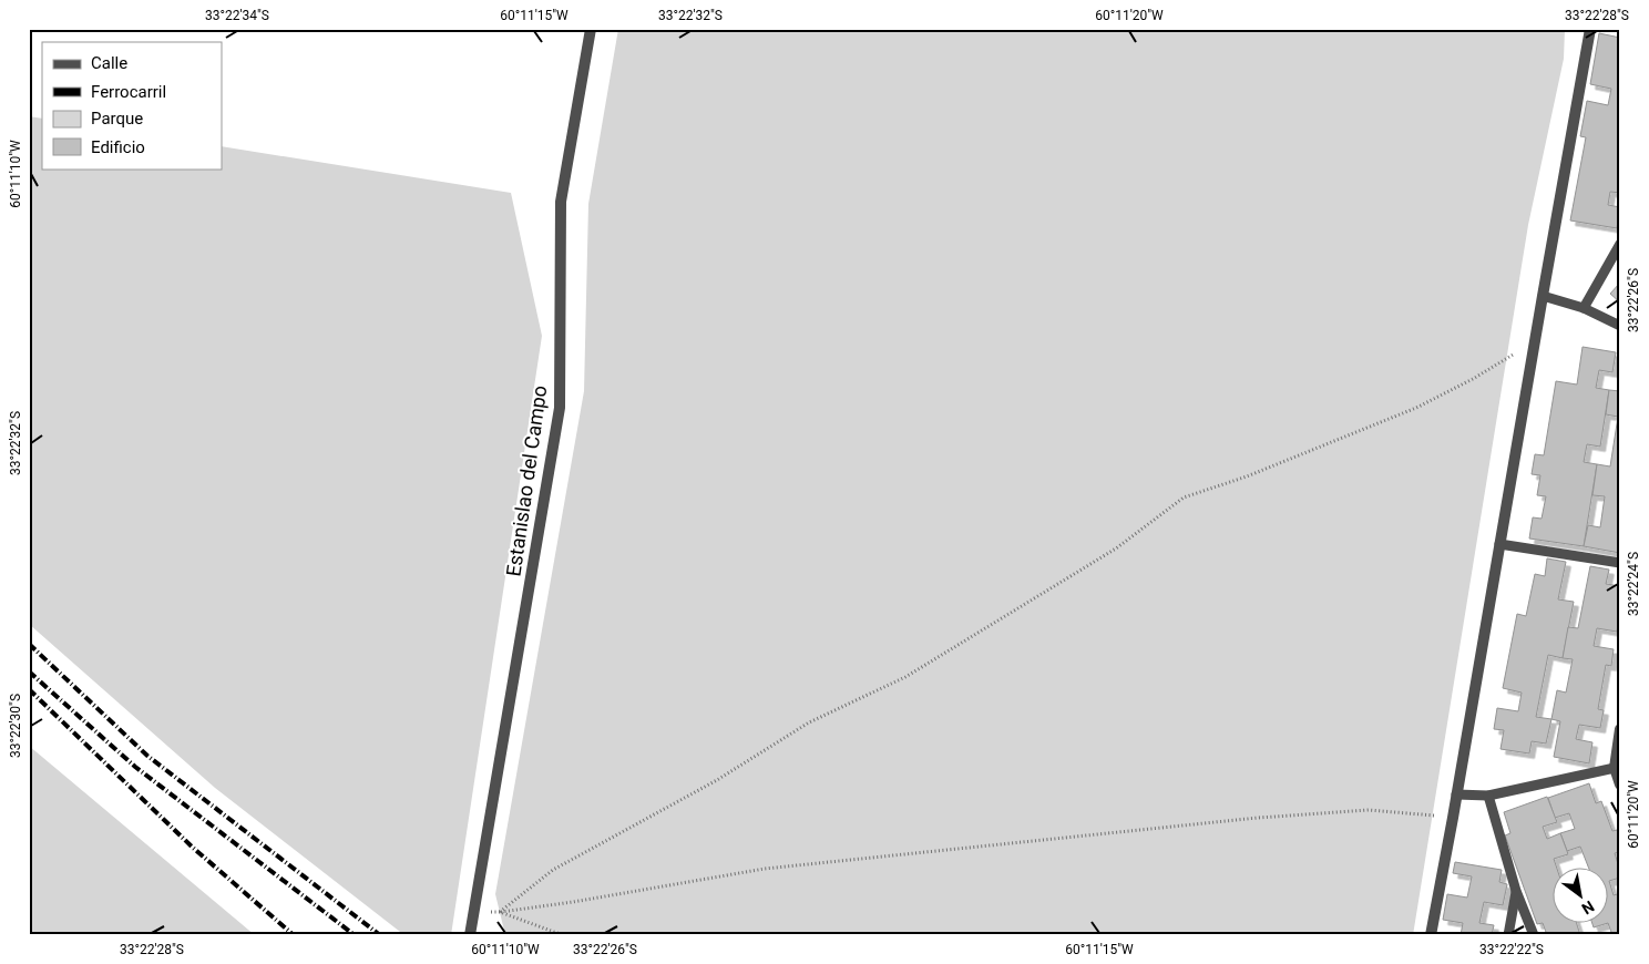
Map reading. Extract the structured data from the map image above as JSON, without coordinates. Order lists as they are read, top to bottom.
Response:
{
  "streets": {
    "street": ["Estanislao del Campo"]
  },
  "legend": [
    "Calle",
    "Ferrocarril",
    "Parque",
    "Edificio"
  ],
  "north": "bottom right",
  "coordinates": [
    "33°22'34\"S",
    "60°11'15\"W",
    "33°22'32\"S",
    "60°11'20\"W",
    "33°22'28\"S",
    "60°11'10\"W",
    "33°22'26\"S",
    "33°22'24\"S",
    "33°22'30\"S",
    "33°22'22\"S"
  ]
}
